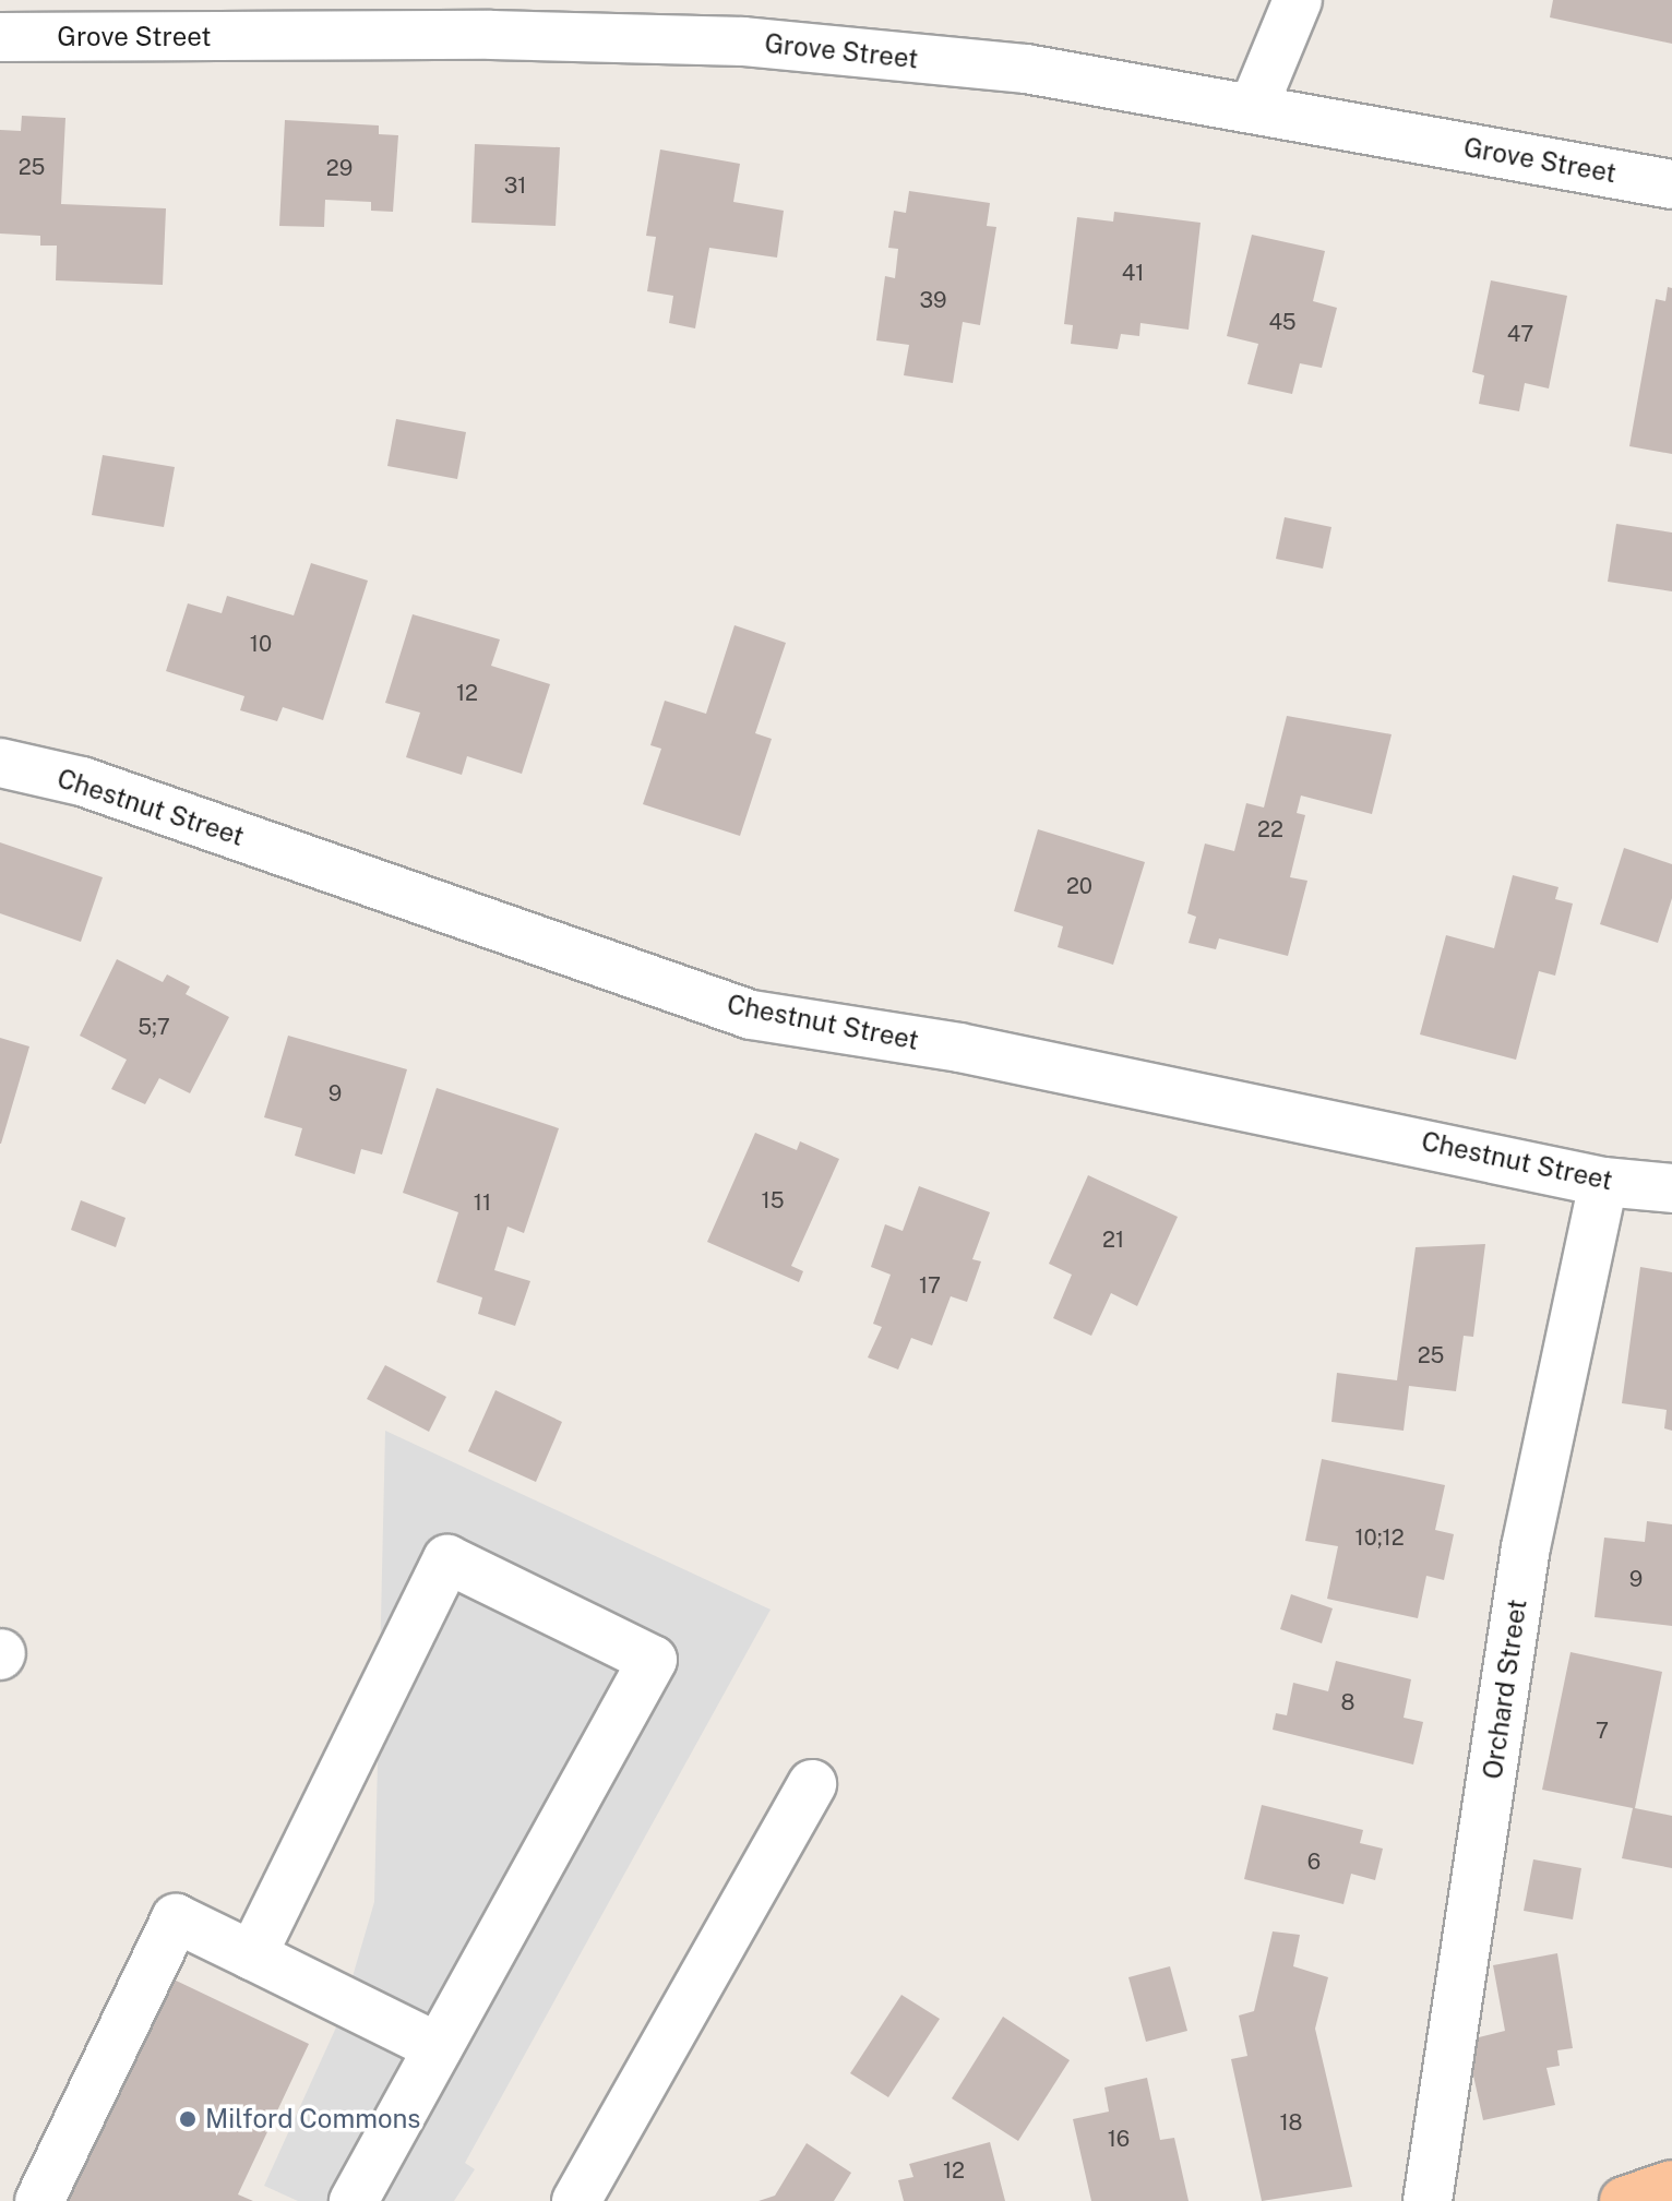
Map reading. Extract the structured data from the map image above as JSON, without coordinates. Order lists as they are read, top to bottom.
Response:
{
  "streets": {
    "street": ["Grove Street", "Chestnut Street", "Orchard Street"]
  },
  "crossings": [
    ["Chestnut Street", "Orchard Street"]
  ],
  "places": ["Milford Commons"],
  "house_numbers": [
    "25",
    "29",
    "31",
    "41",
    "39",
    "45",
    "47",
    "10",
    "12",
    "22",
    "20",
    "5;7",
    "9",
    "15",
    "11",
    "21",
    "17",
    "25",
    "10;12",
    "9",
    "8",
    "7",
    "6",
    "18",
    "16",
    "12"
  ]
}
